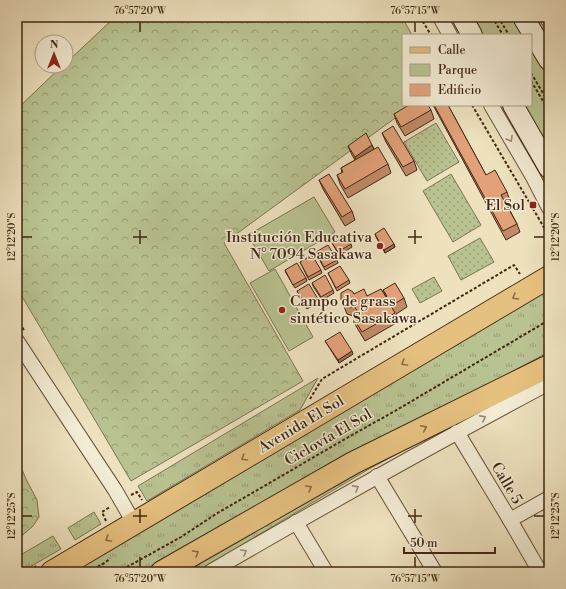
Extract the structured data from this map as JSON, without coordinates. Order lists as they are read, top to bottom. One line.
{"streets":{"main road":["Avenida El Sol"],"street":["Calle 5"],"path":["Ciclovía El Sol"]},"places":{"transit":["El Sol"],"other":["Institución Educativa N° 7094 Sasakawa","Campo de grass sintético Sasakawa"]},"legend":["Calle","Parque","Edificio"],"scale_bar":"50 m","north":"top","coordinates":["76°57'20\"W","76°57'15\"W","12°12'20\"S","12°12'25\"S"]}
